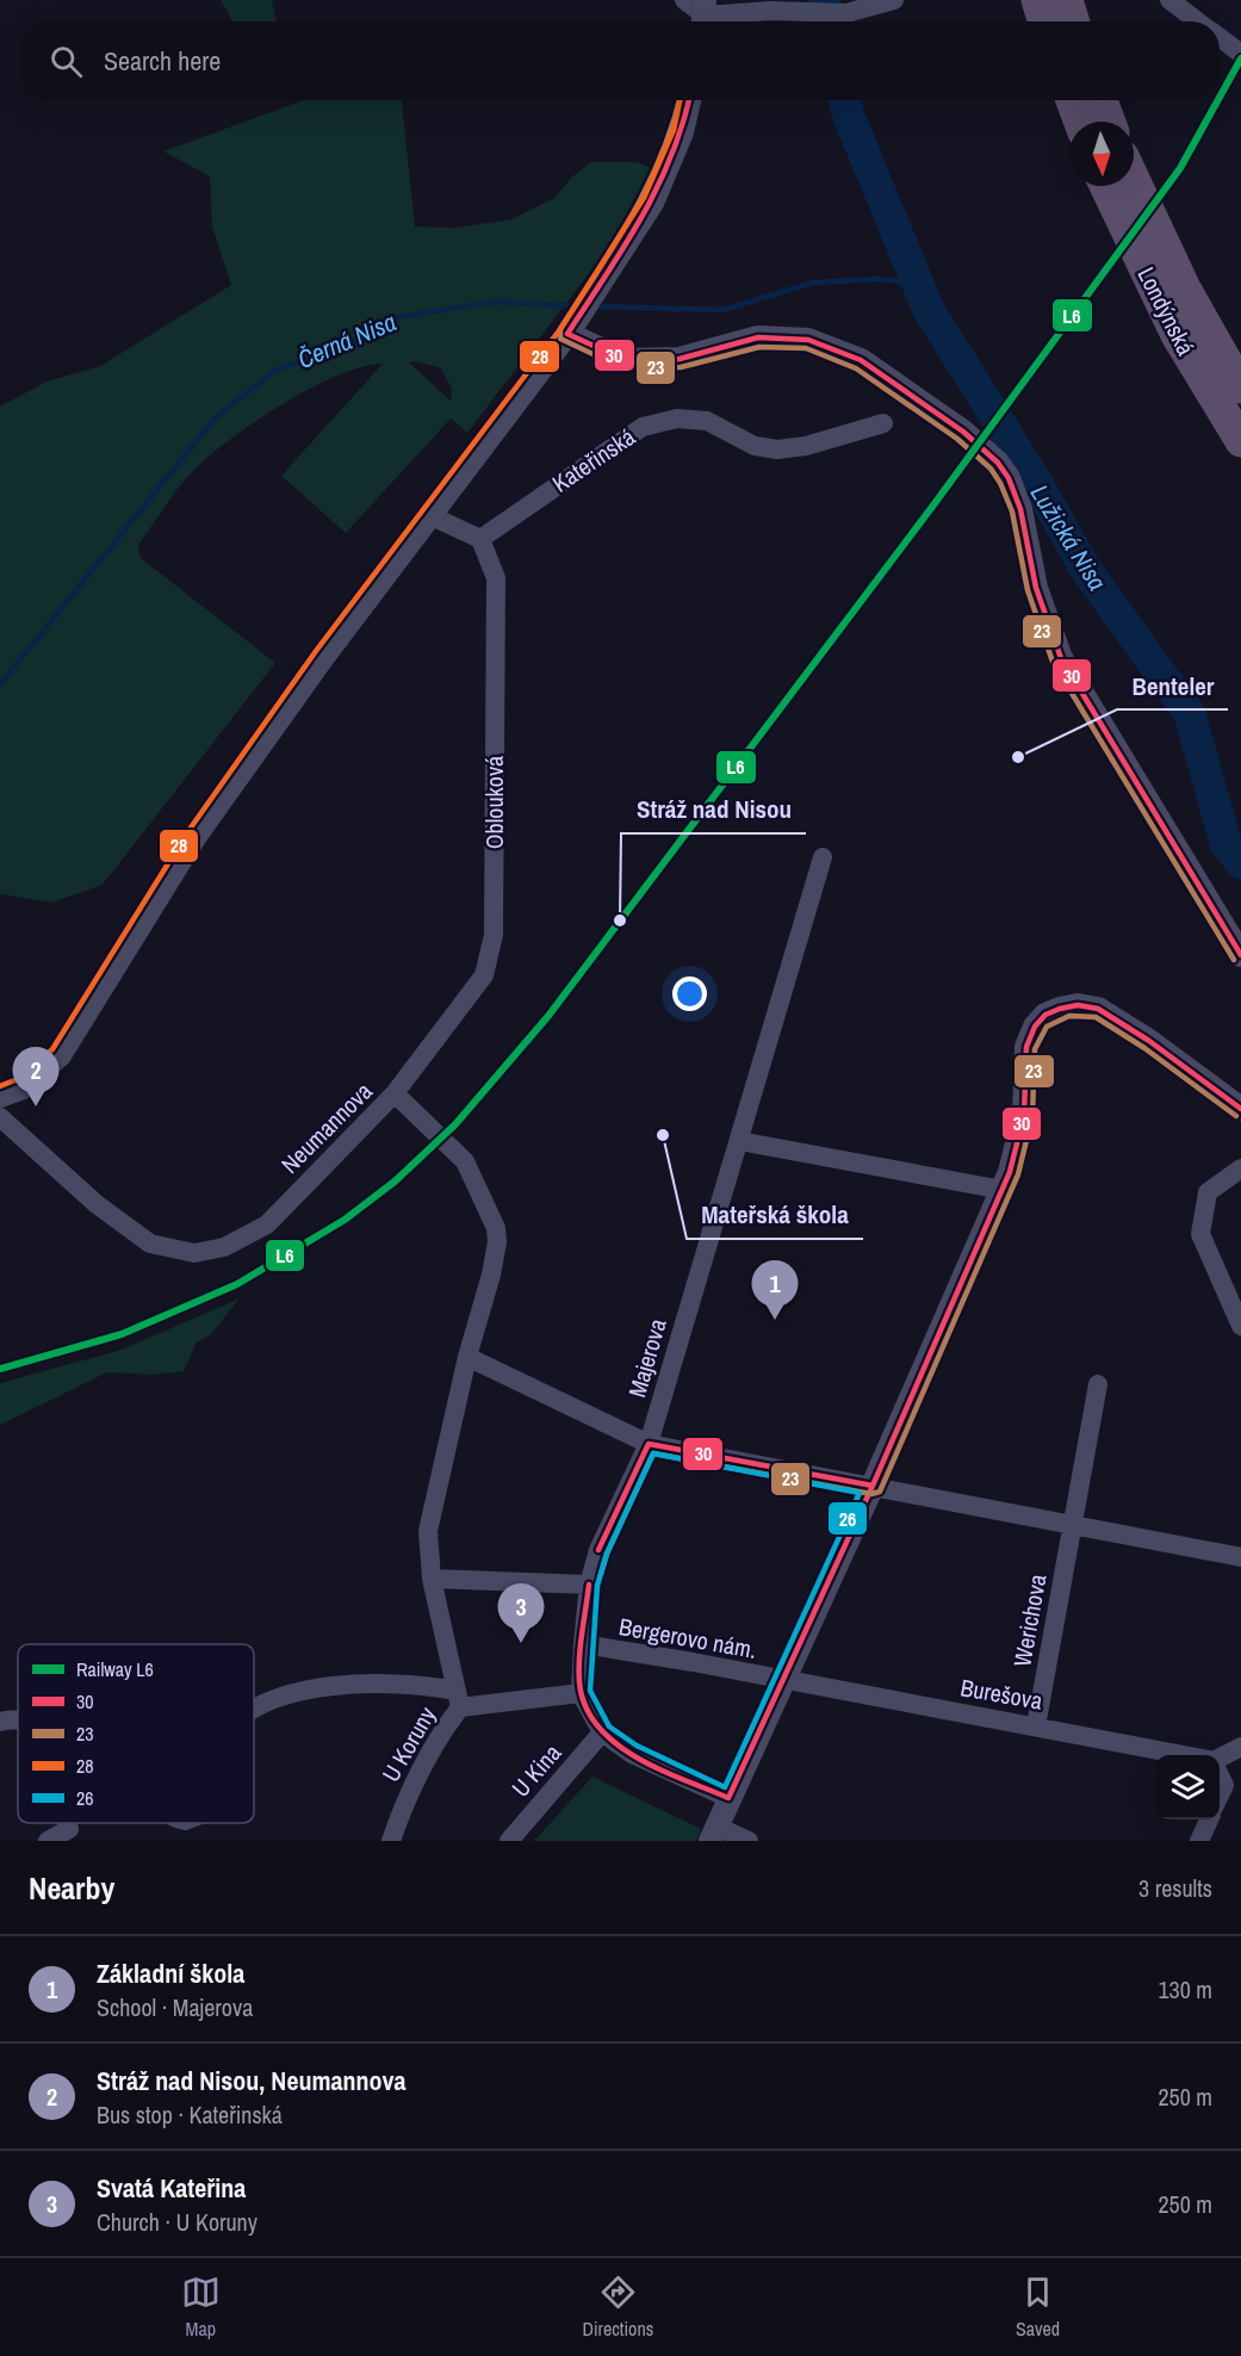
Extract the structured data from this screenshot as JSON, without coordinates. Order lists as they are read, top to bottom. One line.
{"streets":{"highway":["Londýnská"],"street":["Kateřinská","Oblouková","Neumannova","Majerova","Werichova","Bergerovo nám.","Burešova","U Koruny","U Kina"]},"crossings":[["Kateřinská","Oblouková"],["Oblouková","Neumannova"],["Neumannova","U Koruny"],["Majerova","Bergerovo nám."],["Majerova","U Koruny"],["Werichova","Burešova"],["Bergerovo nám.","Burešova"]],"water":["Černá Nisa","Lužická Nisa"],"places":["Benteler","Stráž nad Nisou","Mateřská škola"],"lines":["rail line L6","transit line 30","transit line 23","transit line 28","transit line 26"],"legend":["Railway L6","30","23","28","26"],"north":"bottom","page":{"search":"Search here","pins":["2","1","3"],"heading":["Nearby","3 results"],"list":[{"mark":"1","name":"Základní škola","note":"School · Majerova","value":"130 m"},{"mark":"2","name":"Stráž nad Nisou, Neumannova","note":"Bus stop · Kateřinská","value":"250 m"},{"mark":"3","name":"Svatá Kateřina","note":"Church · U Koruny","value":"250 m"}],"nav":["Map","Directions","Saved"]}}
